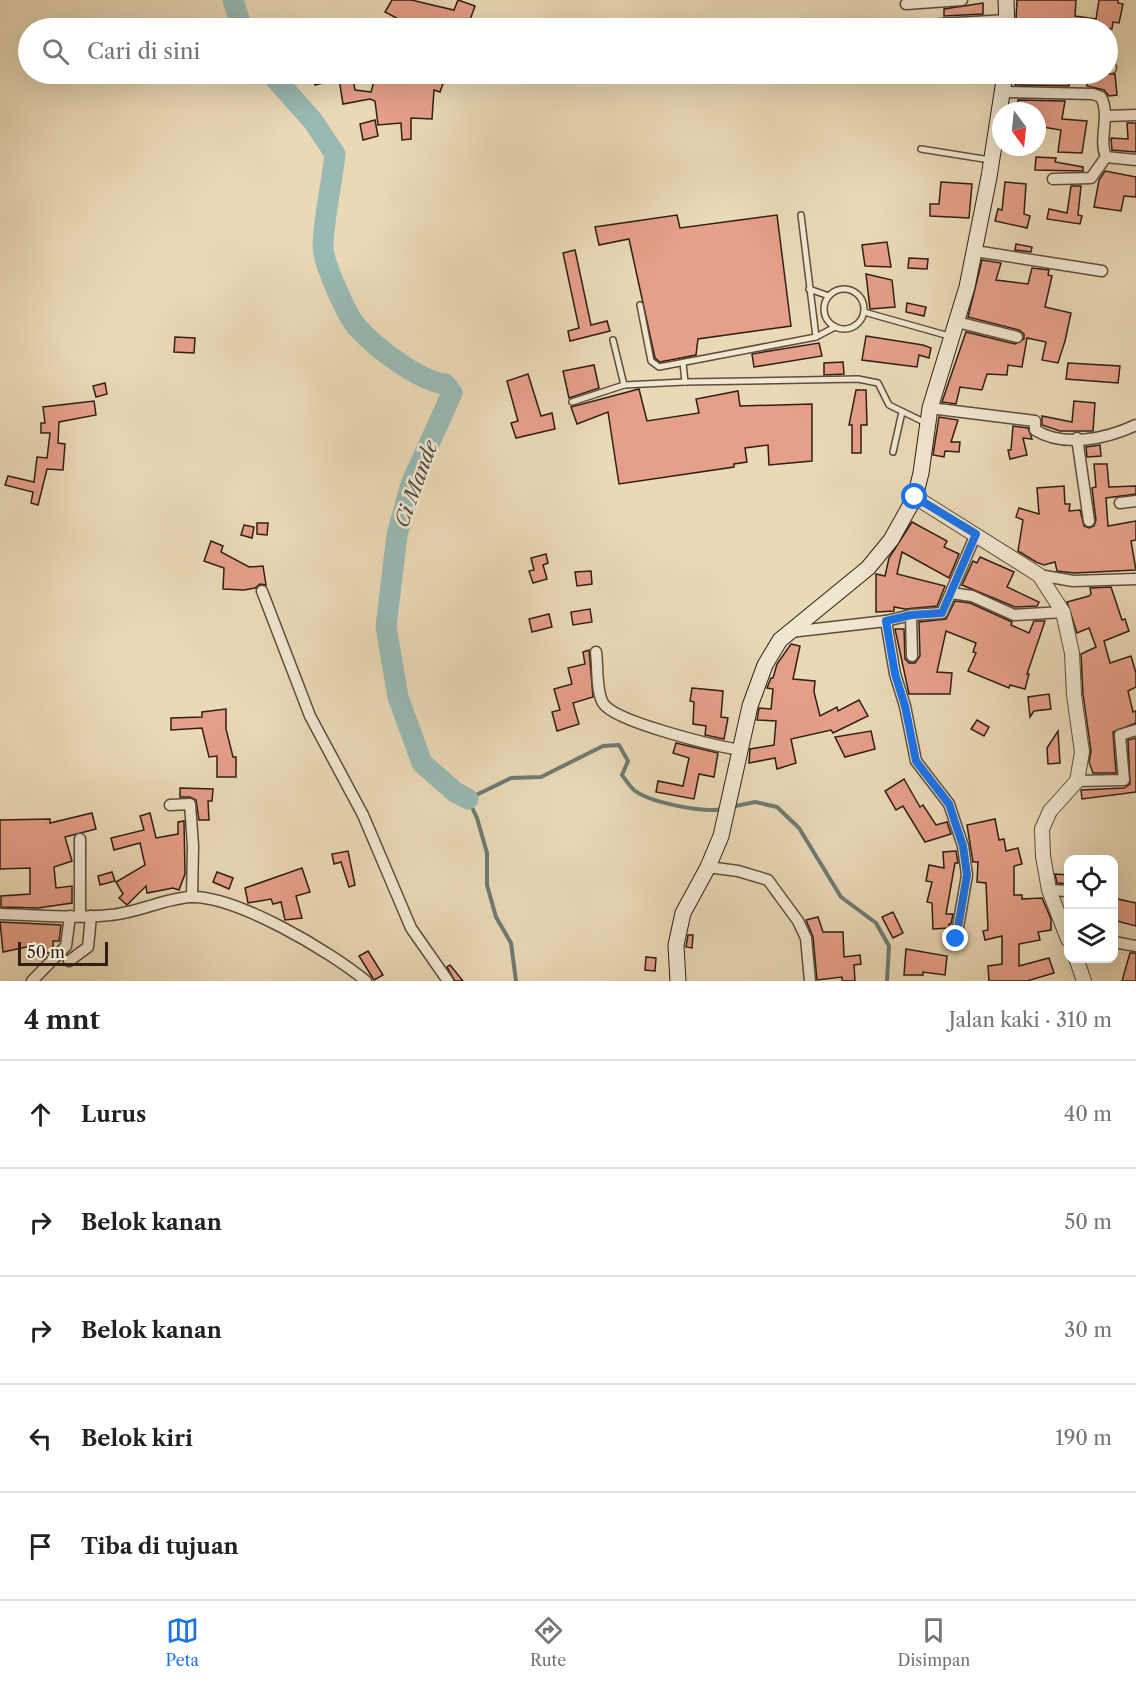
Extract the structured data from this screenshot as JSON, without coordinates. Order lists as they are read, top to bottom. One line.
{"water":["Ci Mande"],"scale_bar":"50 m","north":"bottom","page":{"search":"Cari di sini","scale":"50 m","heading":["4 mnt","Jalan kaki · 310 m"],"list":[["Lurus","40 m"],["Belok kanan","50 m"],["Belok kanan","30 m"],["Belok kiri","190 m"],"Tiba di tujuan"],"nav":["Peta","Rute","Disimpan"]}}
